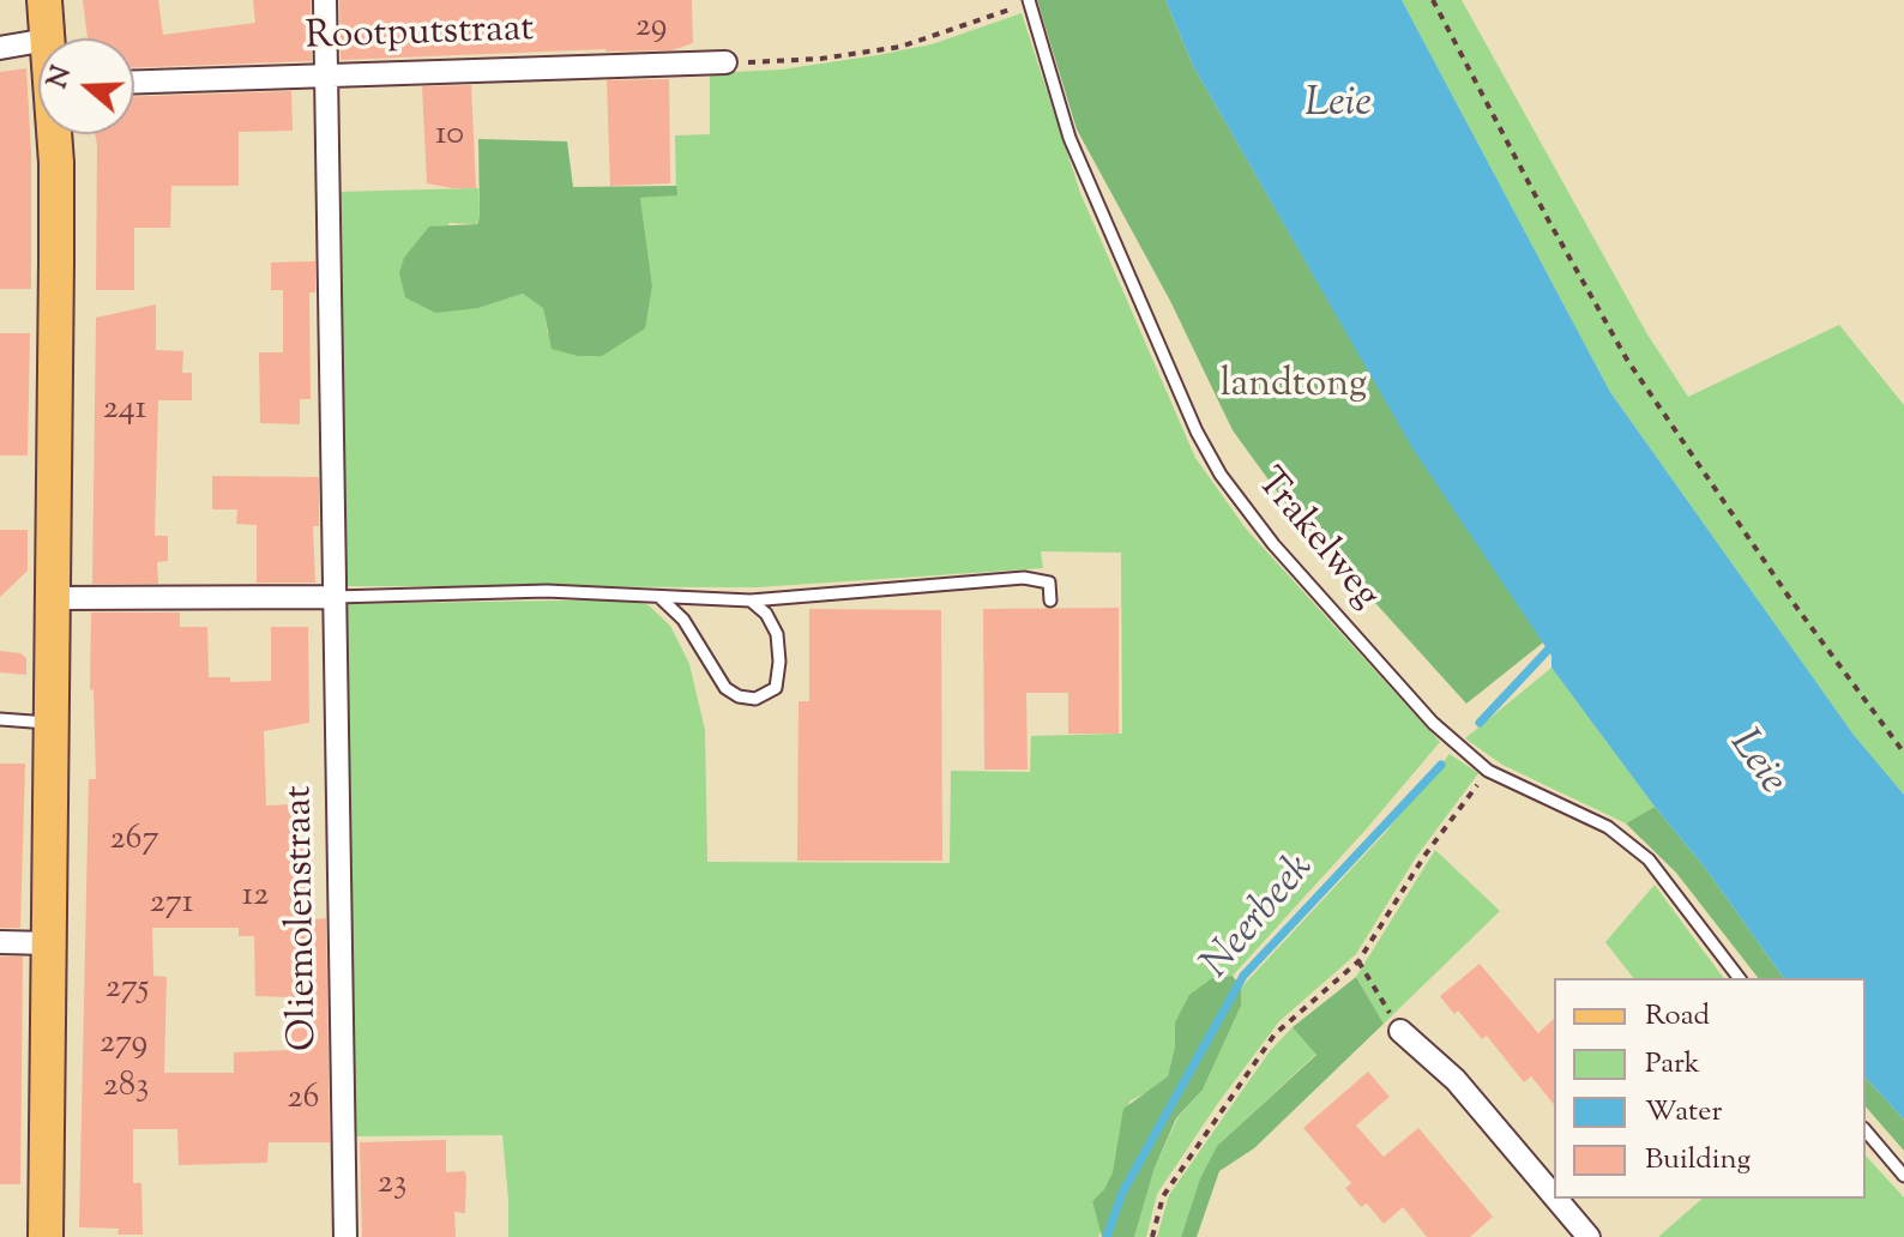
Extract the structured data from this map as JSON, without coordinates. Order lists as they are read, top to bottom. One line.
{"streets":{"street":["Rootputstraat","Oliemolenstraat"],"lane":["Trakelweg"]},"crossings":[["Rootputstraat","Oliemolenstraat"]],"water":["Leie","Neerbeek"],"parks":["landtong"],"house_numbers":["29","10","241","267","12","271","275","279","283","26","23"],"legend":["Road","Park","Water","Building"],"north":"left"}
